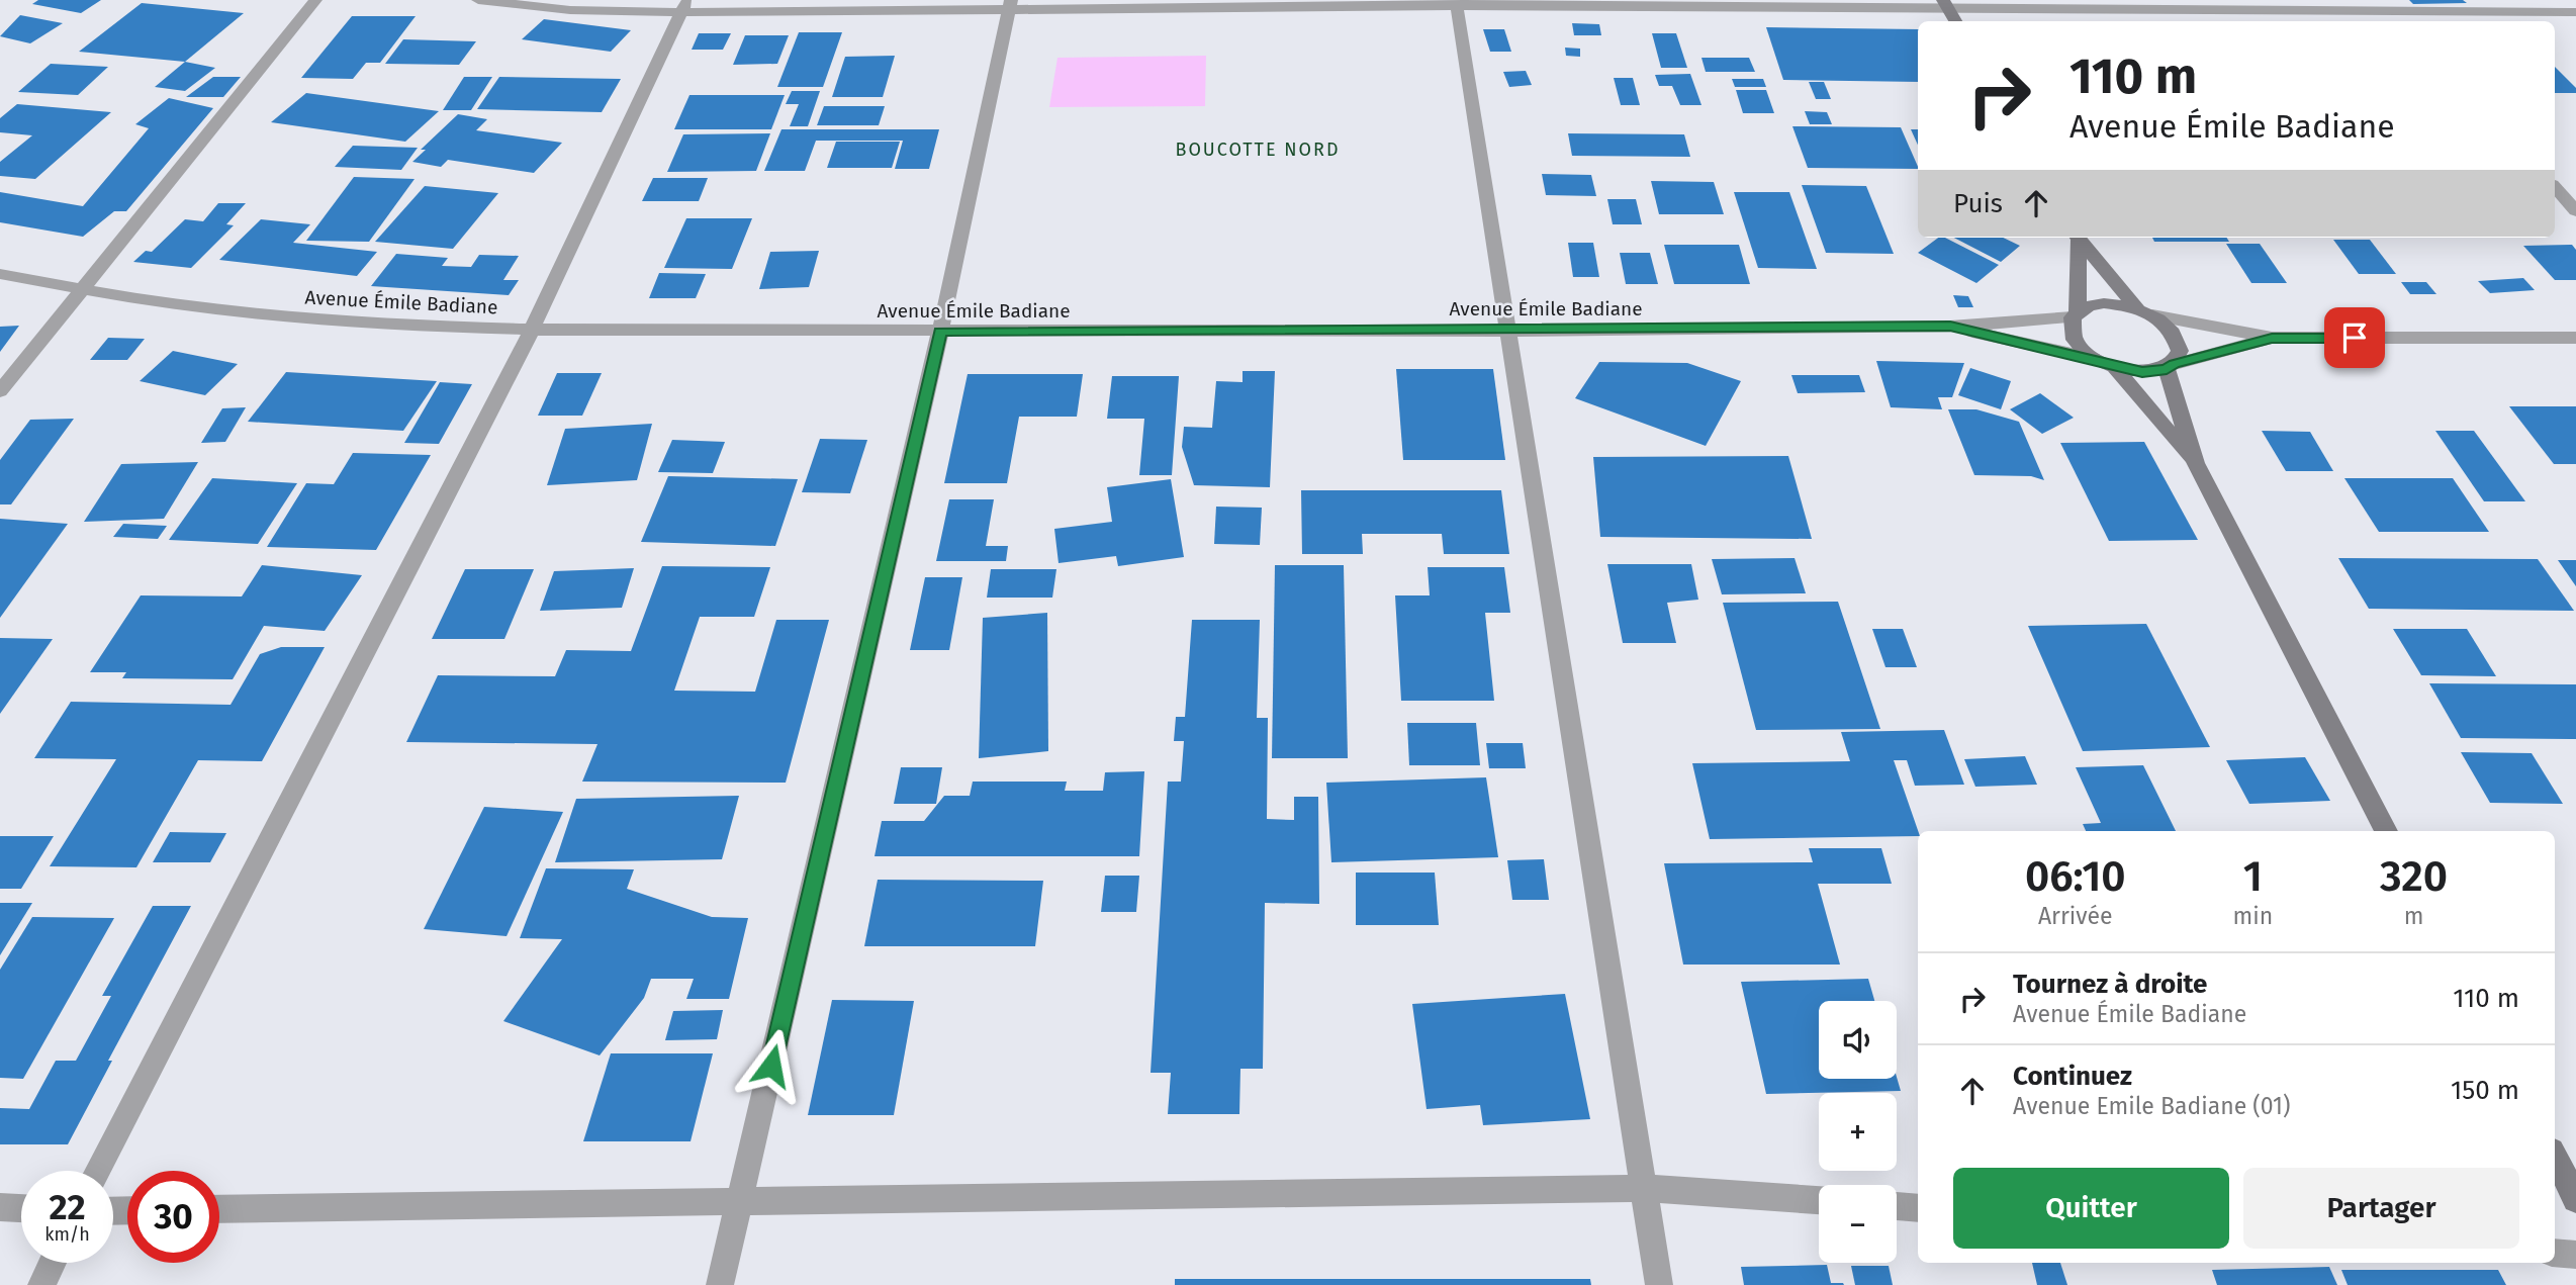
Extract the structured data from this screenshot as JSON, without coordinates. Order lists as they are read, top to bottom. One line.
{"streets":{"street":["Avenue Émile Badiane"]},"districts":["BOUCOTTE NORD"],"page":{"turn":["110 m","Avenue Émile Badiane"],"then":"Puis","eta":["06:10","Arrivée","1","min","320","m"],"list":[{"name":"Tournez à droite","note":"Avenue Émile Badiane","value":"110 m"},{"name":"Continuez","note":"Avenue Emile Badiane (01)","value":"150 m"}],"map_buttons":["+","−"],"buttons":["Quitter","Partager"],"speed":"22 km/h","limit":"30"}}
